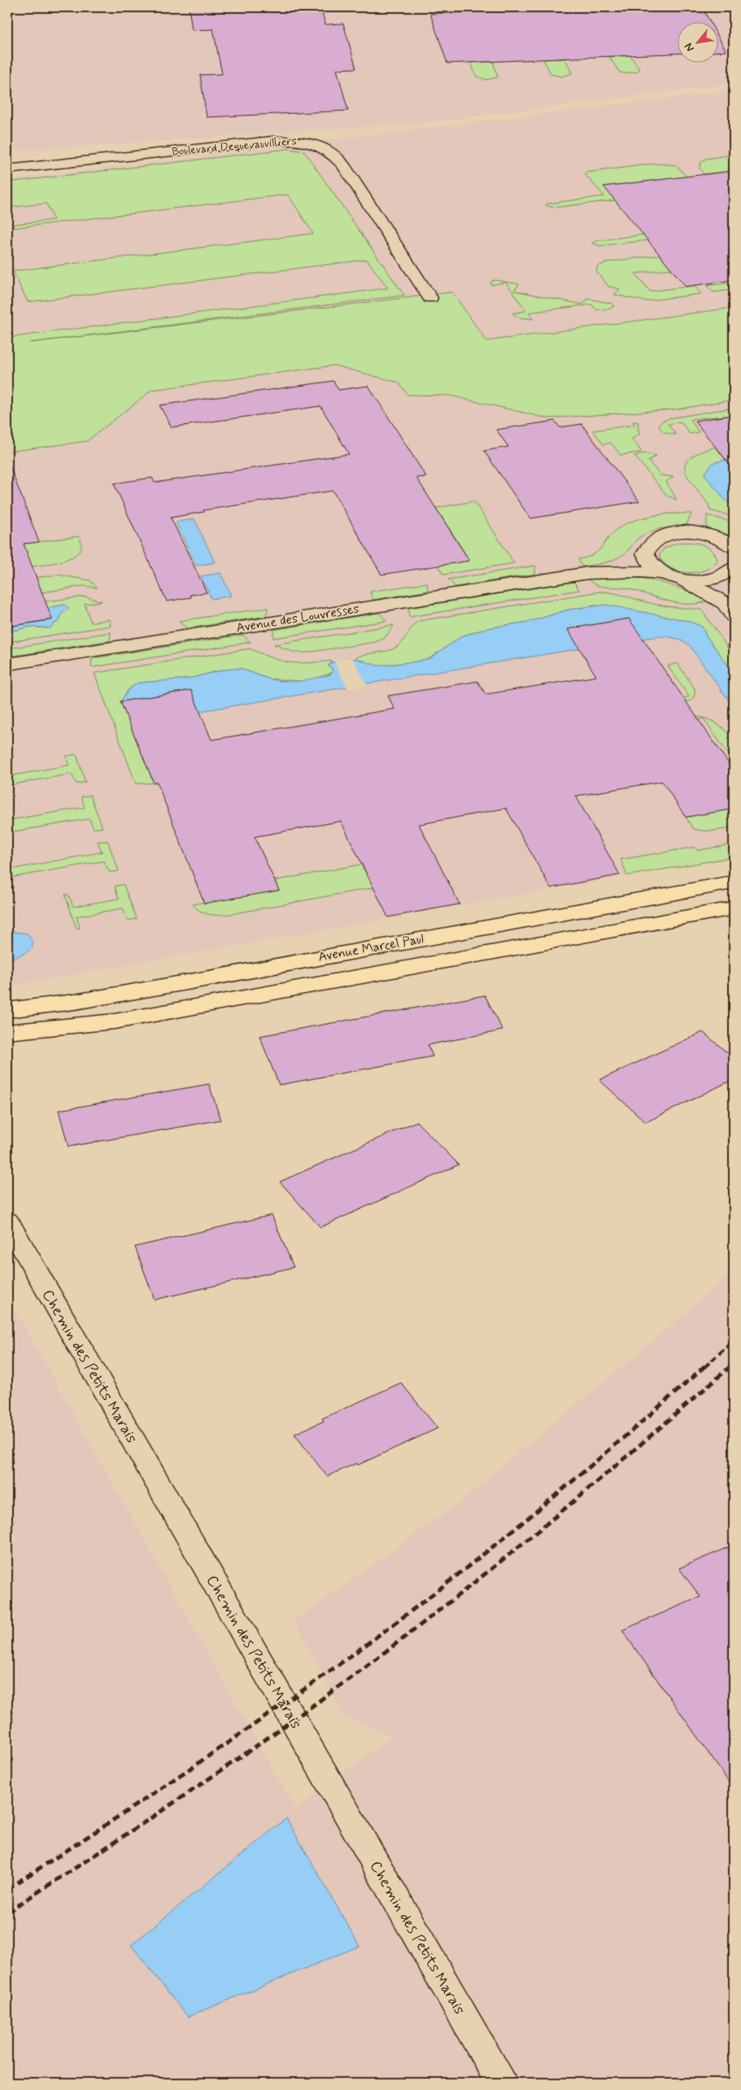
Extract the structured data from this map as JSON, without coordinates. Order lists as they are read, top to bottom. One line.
{"streets":{"main road":["Avenue Marcel Paul"],"street":["Boulevard Dequevauvilliers","Avenue des Louvresses","Chemin des Petits Marais"]},"north":"bottom left"}
